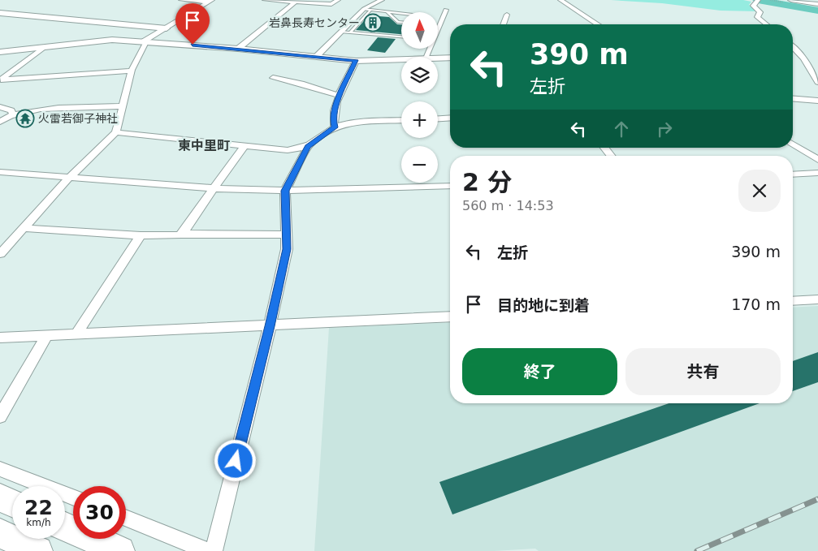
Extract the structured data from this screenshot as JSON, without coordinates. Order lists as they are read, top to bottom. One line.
{"districts":["東中里町"],"places":{"building":["岩鼻長寿センター"],"temple":["火雷若御子神社"]},"north":"top","page":{"map_buttons":["+","−"],"turn":["390 m","左折"],"heading":["2 分","560 m · 14:53"],"list":[{"name":"左折","value":"390 m"},{"name":"目的地に到着","value":"170 m"}],"buttons":["終了","共有"],"speed":"22 km/h","limit":"30"}}
